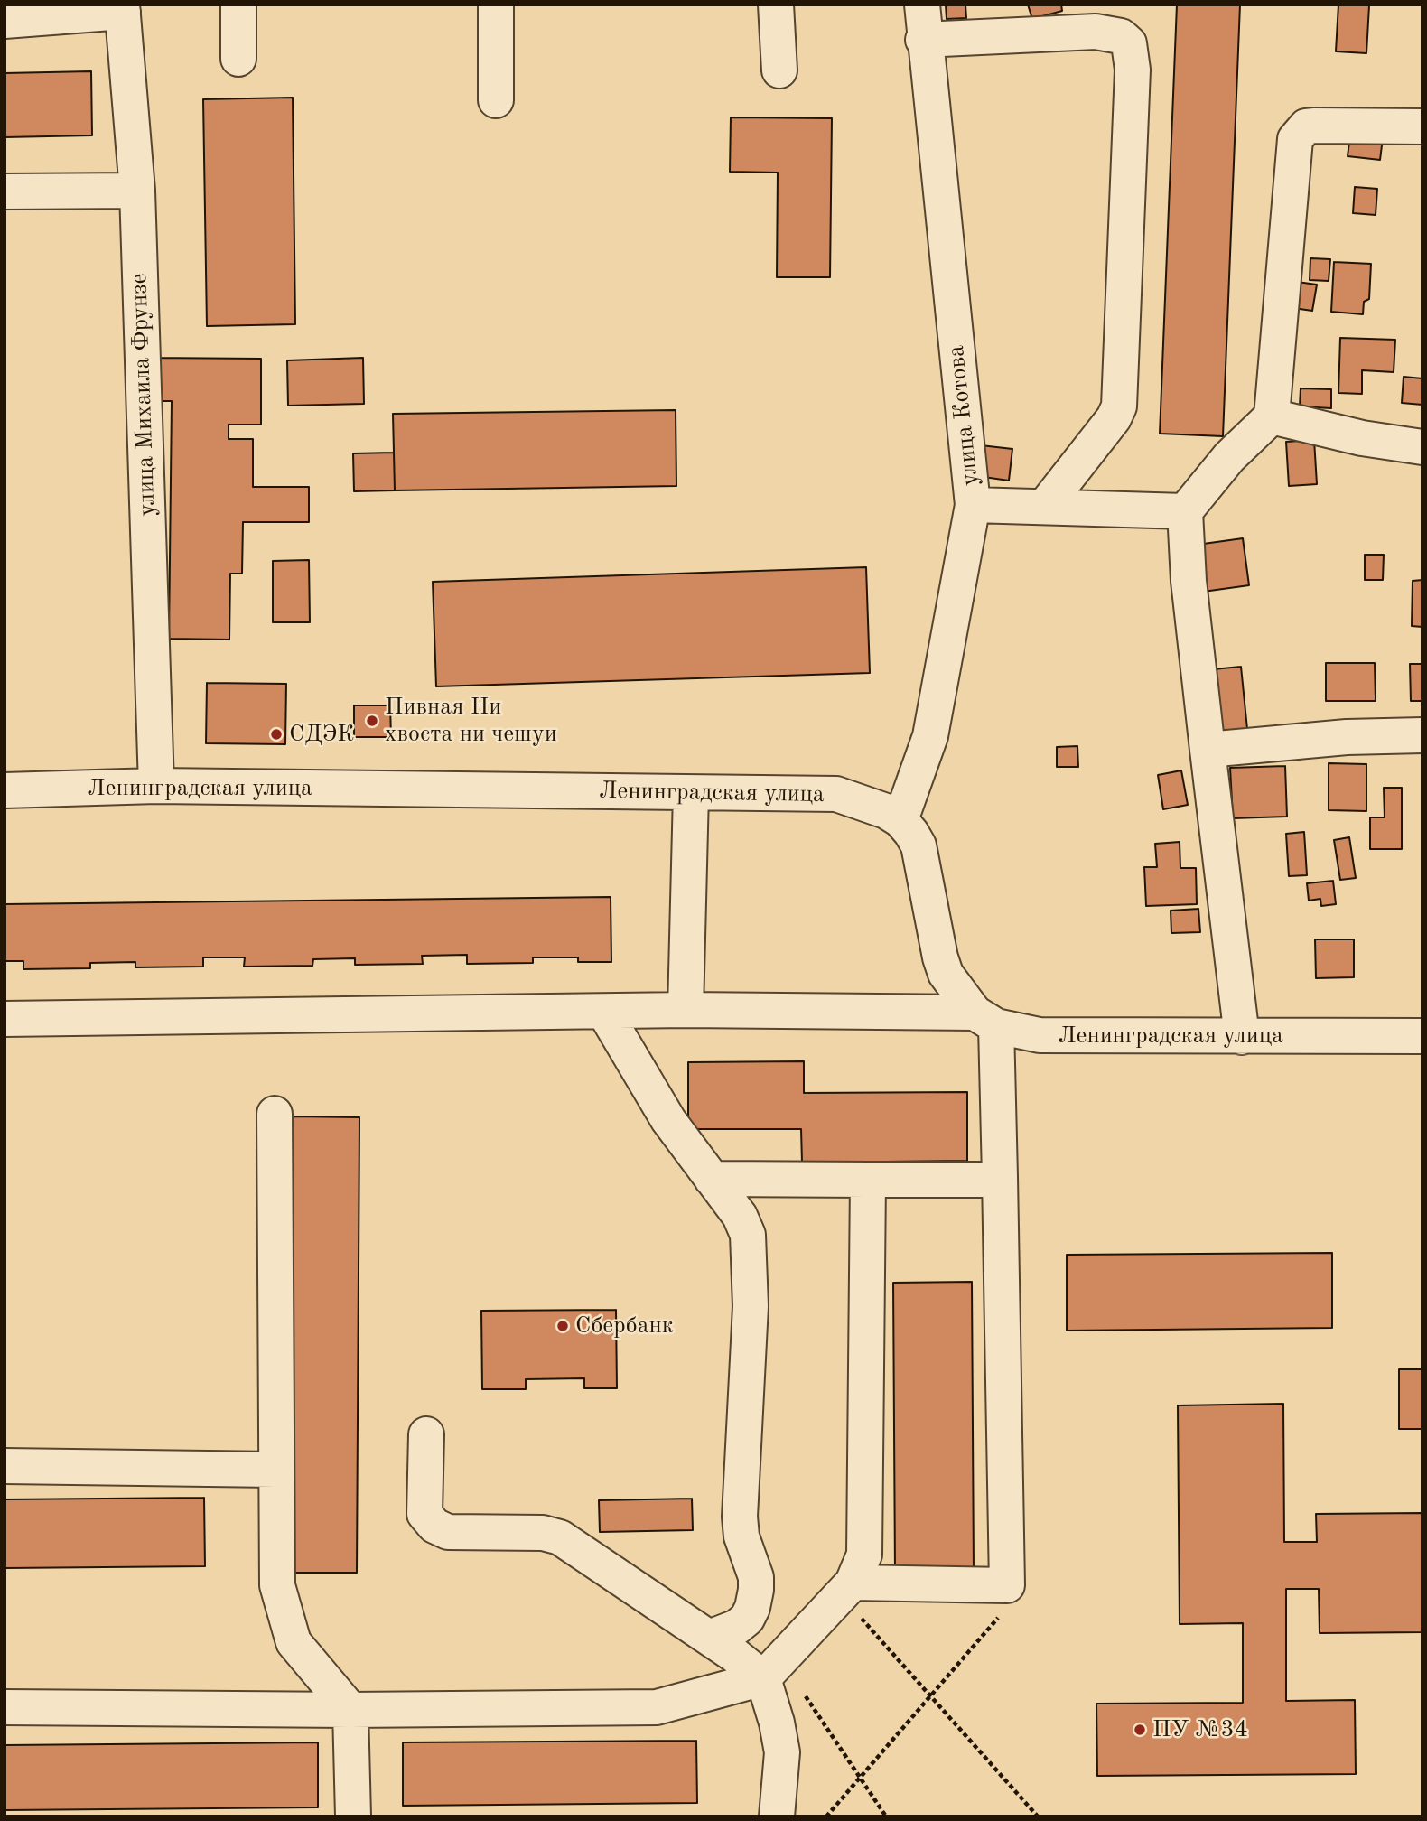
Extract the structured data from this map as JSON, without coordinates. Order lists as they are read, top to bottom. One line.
{"streets":{"street":["улица Михаила Фрунзе","улица Котова","Ленинградская улица"]},"crossings":[["улица Михаила Фрунзе","Ленинградская улица"],["улица Котова","Ленинградская улица"]],"places":["Пивная Ни хвоста ни чешуи","СДЭК","Сбербанк","ПУ №34"]}
